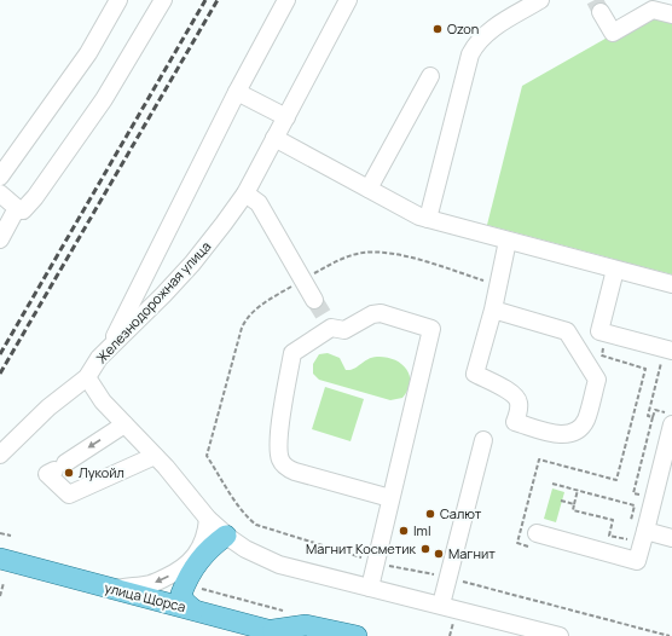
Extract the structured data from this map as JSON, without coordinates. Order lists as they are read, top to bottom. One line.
{"streets":{"main road":["улица Щорса"],"street":["Железнодорожная улица"]},"places":["Ozon","Лукойл","Салют","Iml","Магнит Косметик","Магнит"]}
